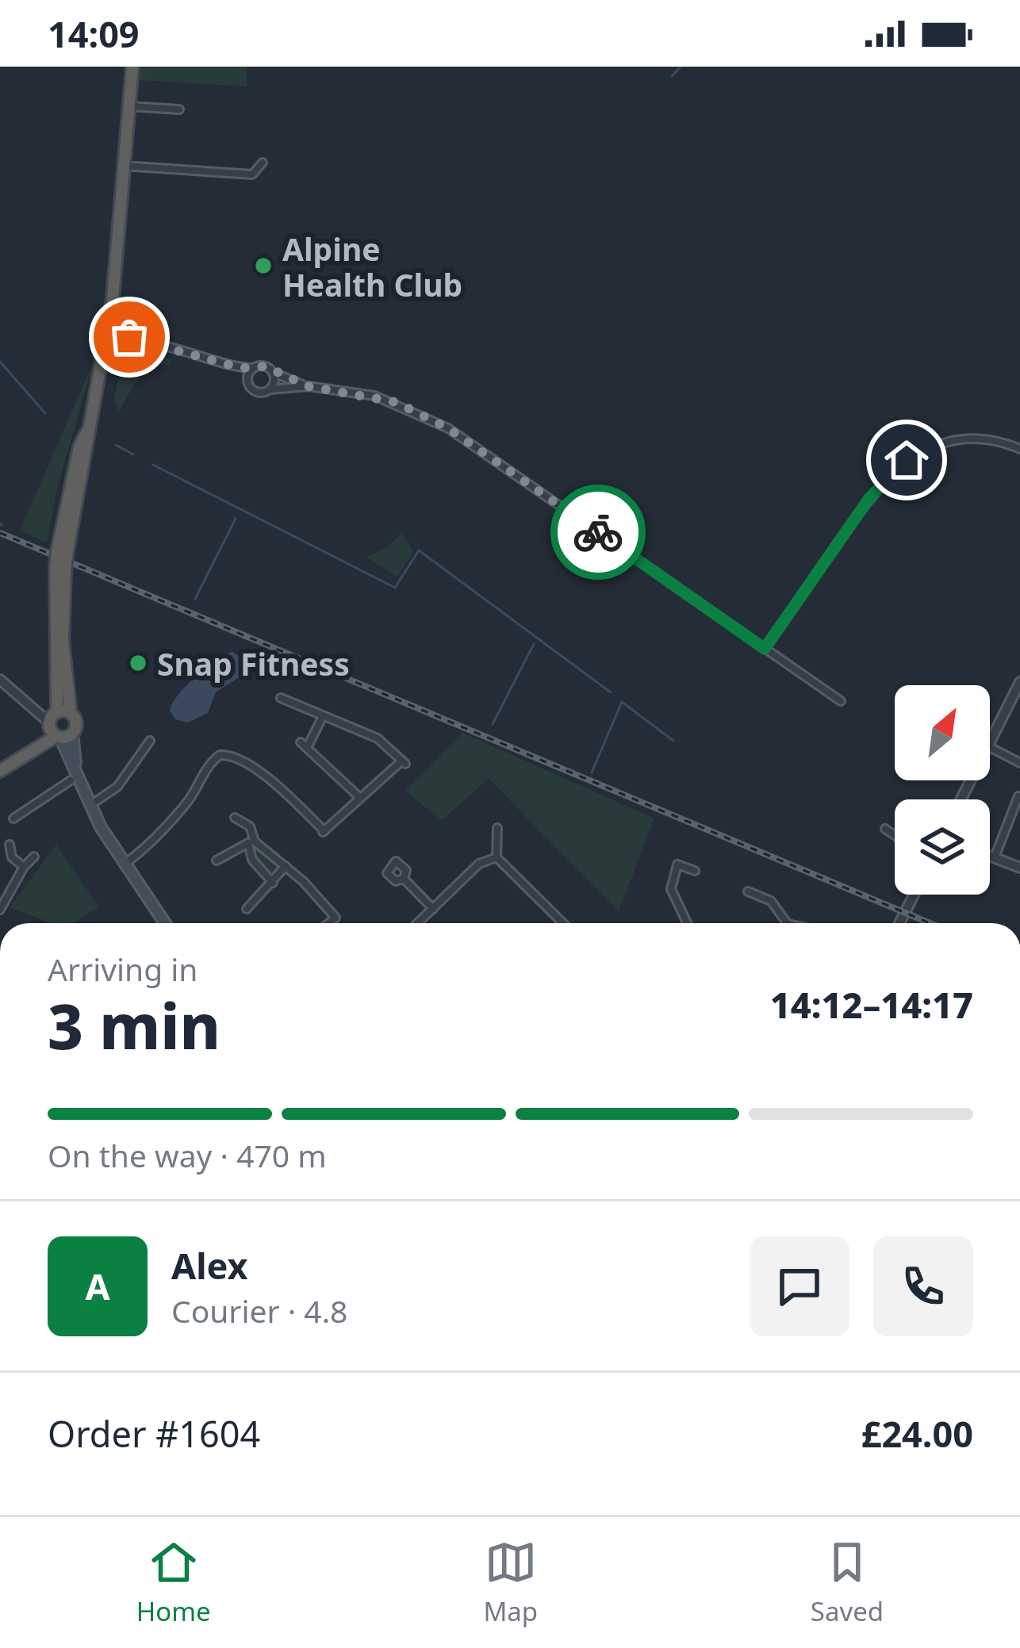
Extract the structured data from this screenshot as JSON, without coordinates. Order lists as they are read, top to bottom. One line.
{"places":["Alpine Health Club","Snap Fitness"],"north":"top right","page":{"status":"14:09","heading":["3 min","Arriving in","14:12–14:17"],"panel":["Alex","Courier · 4.8","Order #1604","£24.00"],"bar":"On the way · 470 m","round":"A","tabs":["Home","Map","Saved"]}}
